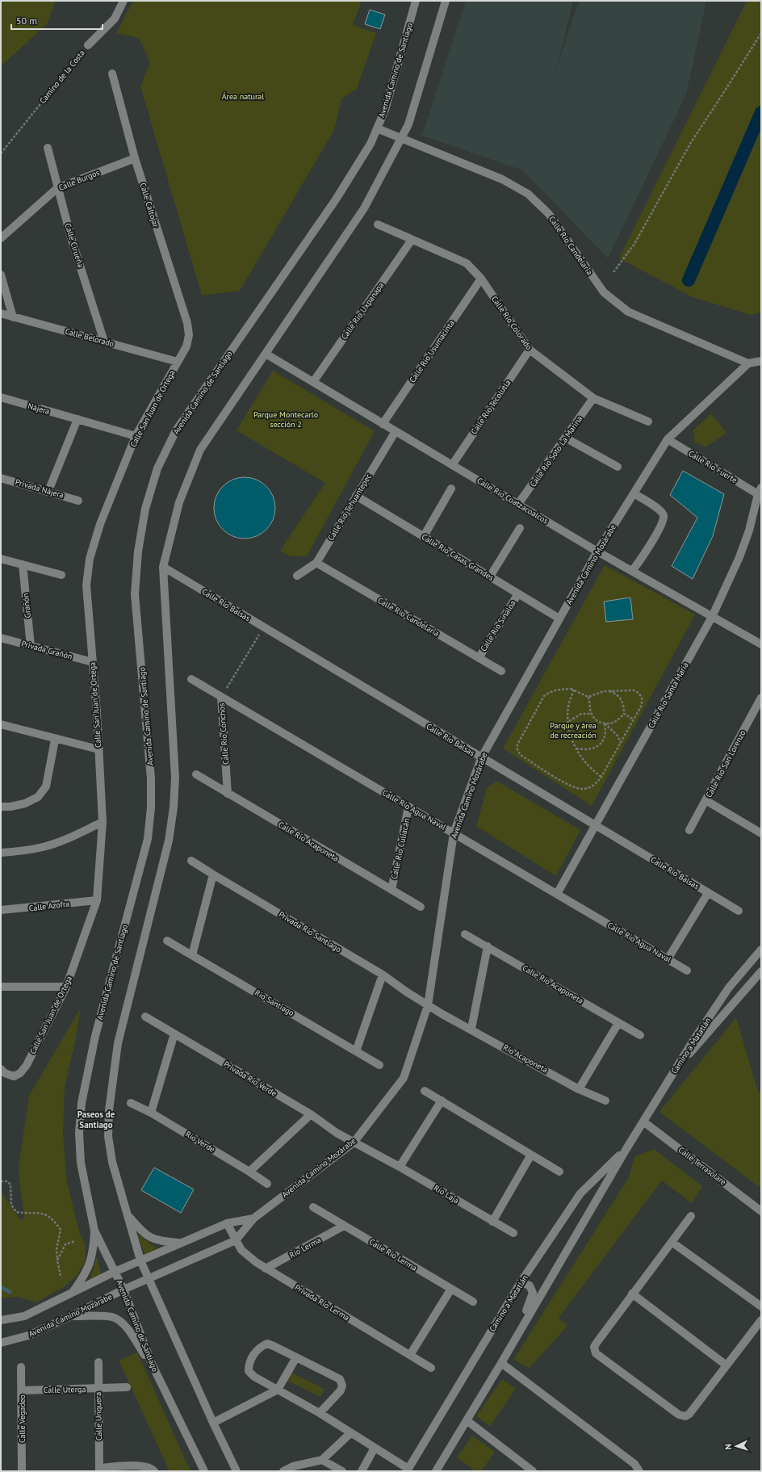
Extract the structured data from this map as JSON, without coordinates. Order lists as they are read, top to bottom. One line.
{"streets":{"street":["Avenida Camino de Santiago","Camino de la Costa","Calle Burgos","Calle Caltojar","Calle Cirueña","Calle Río Candelaria","Calle Río Uxpanapa","Calle Río Colorado","Calle Belorado","Calle Río Usumacinta","Calle Río Tecolutla","Nájera","Calle San Juan de Ortega","Calle Río Soto La Marina","Calle Río Fuerte","Privada Nájera","Calle Río Coatzacoalcos","Calle Río Tehuantepec","Calle Río Casas Grandes","Avenida Camino Mozárabe","Calle Río Balsas","Grañón","Calle Río Sinaloa","Privada Grañón","Calle Río Santa María","Calle Río Conchos","Calle Río San Lorenzo","Calle Río Agua Naval","Calle Río Acaponeta","Calle Río Culiacán","Calle Azofra","Privada Río Santiago","Río Santiago","Camino a Matatlán","Río Acaponeta","Privada Río Verde","Río Verde","Calle Terrasolare","Río Laja","Río Lerma","Calle Río Lerma","Privada Río Lerma","Calle Uterga","Calle Unquera","Calle Vegadeo"]},"crossings":[["Avenida Camino de Santiago","Calle Río Candelaria"],["Avenida Camino de Santiago","Avenida Camino Mozárabe"],["Calle Burgos","Calle Caltojar"],["Calle Burgos","Calle Cirueña"],["Calle Caltojar","Calle San Juan de Ortega"],["Calle Cirueña","Calle Belorado"],["Calle Río Candelaria","Calle Río Tehuantepec"],["Calle Río Candelaria","Avenida Camino Mozárabe"],["Calle Río Candelaria","Calle Río Sinaloa"],["Calle Río Uxpanapa","Calle Río Colorado"],["Calle Río Uxpanapa","Calle Río Coatzacoalcos"],["Calle Río Colorado","Calle Río Usumacinta"],["Calle Río Colorado","Calle Río Tecolutla"],["Calle Río Colorado","Calle Río Soto La Marina"],["Calle Belorado","Calle San Juan de Ortega"],["Calle Río Usumacinta","Calle Río Coatzacoalcos"],["Calle Río Tecolutla","Calle Río Coatzacoalcos"],["Nájera","Calle San Juan de Ortega"],["Calle San Juan de Ortega","Privada Grañón"],["Calle San Juan de Ortega","Calle Azofra"],["Calle Río Soto La Marina","Calle Río Coatzacoalcos"],["Calle Río Fuerte","Avenida Camino Mozárabe"],["Calle Río Fuerte","Calle Río Santa María"],["Calle Río Coatzacoalcos","Calle Río Tehuantepec"],["Calle Río Coatzacoalcos","Avenida Camino Mozárabe"],["Calle Río Coatzacoalcos","Calle Río Santa María"],["Calle Río Tehuantepec","Calle Río Casas Grandes"],["Calle Río Casas Grandes","Avenida Camino Mozárabe"],["Calle Río Casas Grandes","Calle Río Sinaloa"],["Avenida Camino Mozárabe","Calle Río Balsas"],["Avenida Camino Mozárabe","Calle Río Agua Naval"],["Avenida Camino Mozárabe","Privada Río Santiago"],["Avenida Camino Mozárabe","Río Acaponeta"],["Avenida Camino Mozárabe","Privada Río Verde"],["Avenida Camino Mozárabe","Río Laja"],["Avenida Camino Mozárabe","Privada Río Lerma"],["Calle Río Balsas","Calle Río Santa María"],["Calle Río Balsas","Calle Río Conchos"],["Grañón","Privada Grañón"],["Calle Río Santa María","Calle Río Agua Naval"],["Calle Río Conchos","Calle Río Agua Naval"],["Calle Río Conchos","Calle Río Acaponeta"],["Calle Río Agua Naval","Calle Río Culiacán"],["Calle Río Acaponeta","Calle Río Culiacán"],["Privada Río Santiago","Río Acaponeta"],["Camino a Matatlán","Calle Terrasolare"],["Privada Río Verde","Río Laja"],["Río Lerma","Calle Río Lerma"],["Río Lerma","Privada Río Lerma"],["Calle Uterga","Calle Unquera"],["Calle Uterga","Calle Vegadeo"]],"districts":["Paseos de Santiago"],"parks":["Área natural","Parque Montecarlo sección 2","Parque y área de recreación"],"scale_bar":"50 m","north":"left"}
